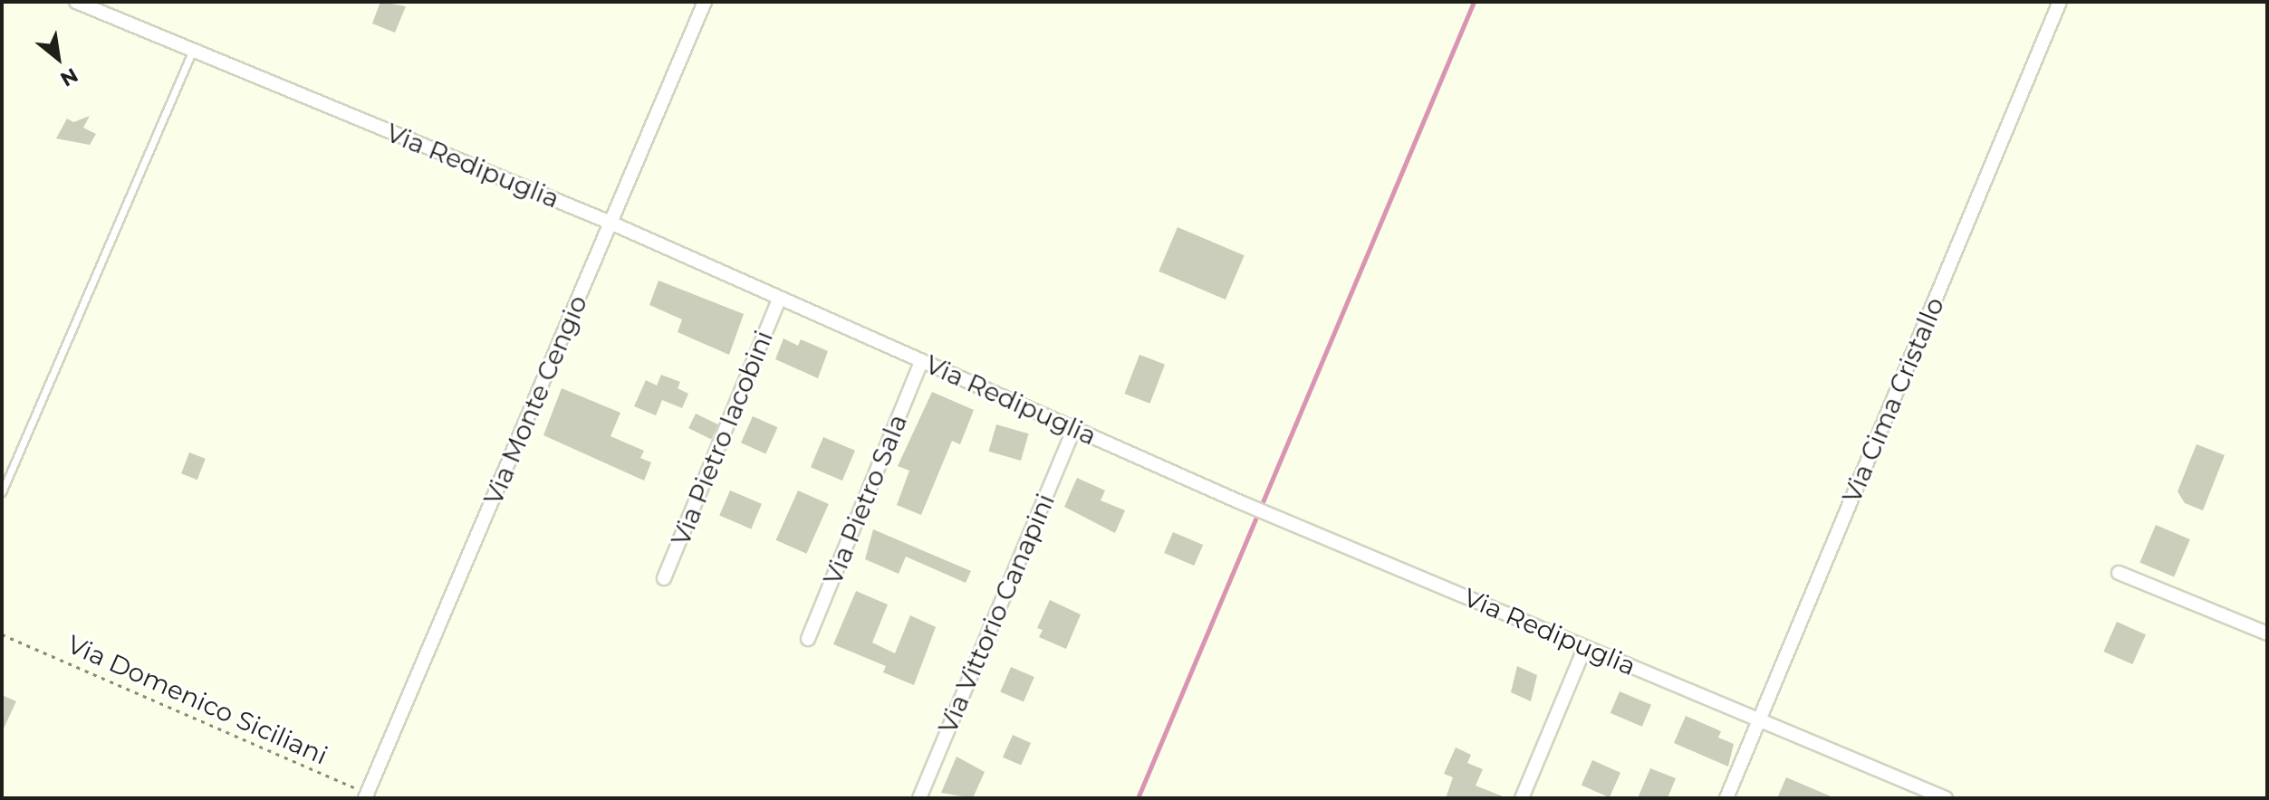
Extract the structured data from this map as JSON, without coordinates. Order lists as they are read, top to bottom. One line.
{"streets":{"street":["Via Redipuglia","Via Monte Cengio","Via Cima Cristallo","Via Pietro Iacobini","Via Pietro Sala","Via Vittorio Canapini"],"path":["Via Domenico Siciliani"]},"crossings":[["Via Redipuglia","Via Monte Cengio"],["Via Redipuglia","Via Cima Cristallo"],["Via Redipuglia","Via Pietro Iacobini"],["Via Redipuglia","Via Pietro Sala"],["Via Redipuglia","Via Vittorio Canapini"],["Via Monte Cengio","Via Domenico Siciliani"]],"north":"bottom right"}
